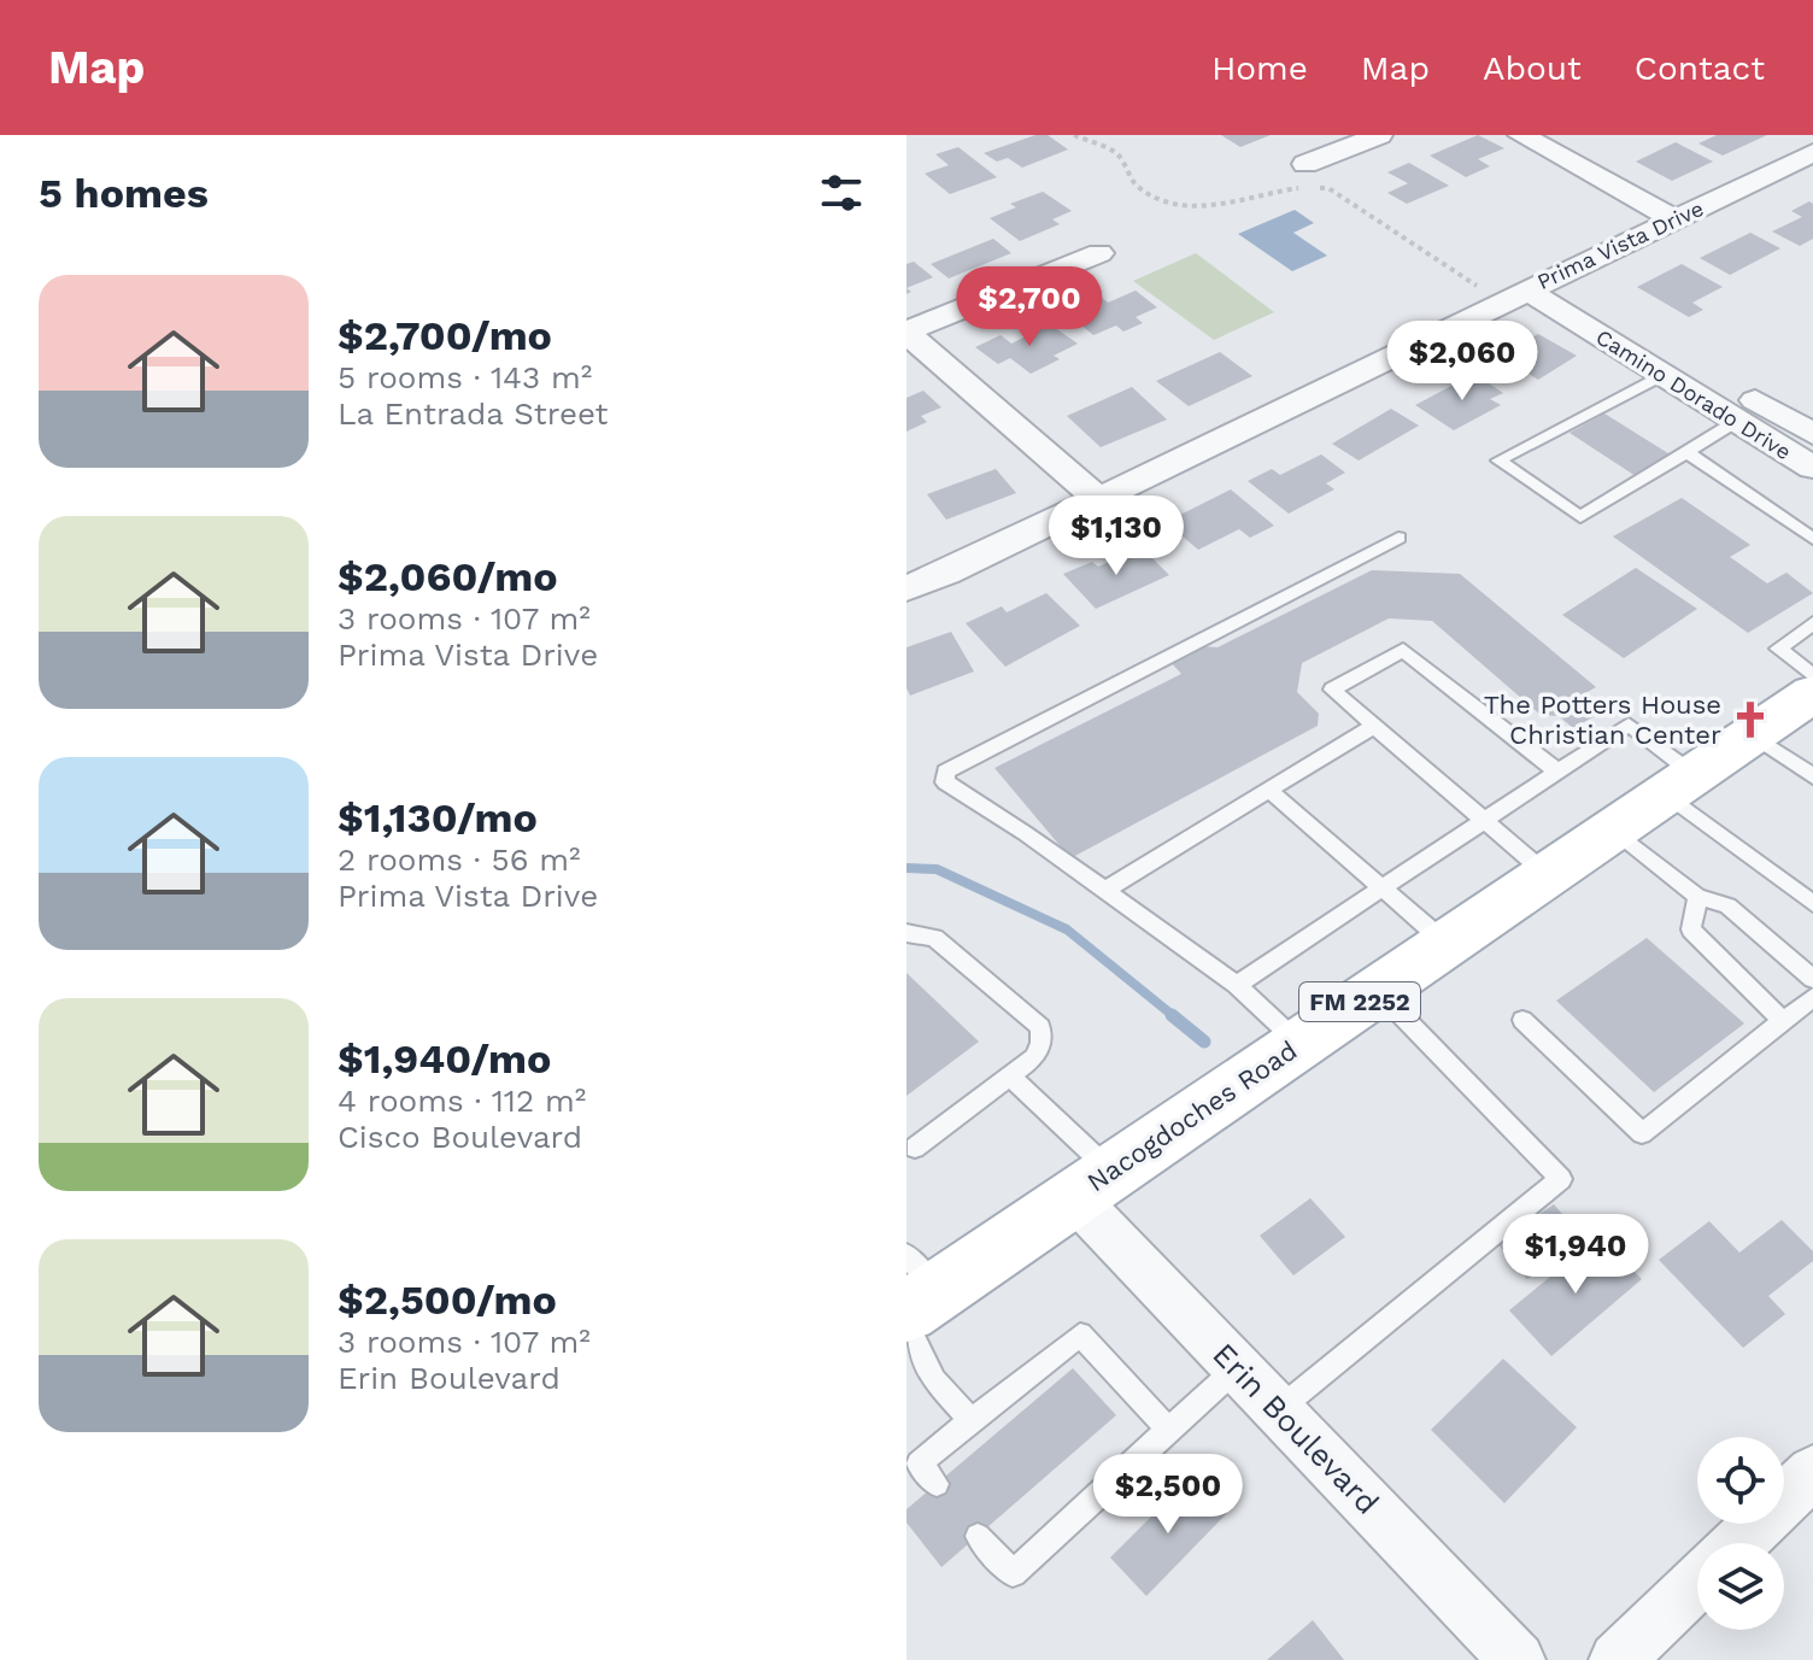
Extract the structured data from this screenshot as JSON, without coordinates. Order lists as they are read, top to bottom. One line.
{"streets":{"main road":["FM 2252","Nacogdoches Road"],"street":["Prima Vista Drive","Camino Dorado Drive","Erin Boulevard"]},"crossings":[["Prima Vista Drive","Camino Dorado Drive"],["Nacogdoches Road","Erin Boulevard"]],"places":{"church":["The Potters House Christian Center"]},"page":{"header":"Map","nav":["Home","Map","About","Contact"],"heading":"5 homes","list":[{"name":"$2,700/mo","note":"5 rooms · 143 m² · La Entrada Street"},{"name":"$2,060/mo","note":"3 rooms · 107 m² · Prima Vista Drive"},{"name":"$1,130/mo","note":"2 rooms · 56 m² · Prima Vista Drive"},{"name":"$1,940/mo","note":"4 rooms · 112 m² · Cisco Boulevard"},{"name":"$2,500/mo","note":"3 rooms · 107 m² · Erin Boulevard"}],"price":["$2,700","$2,060","$1,130","$1,940","$2,500"]}}
